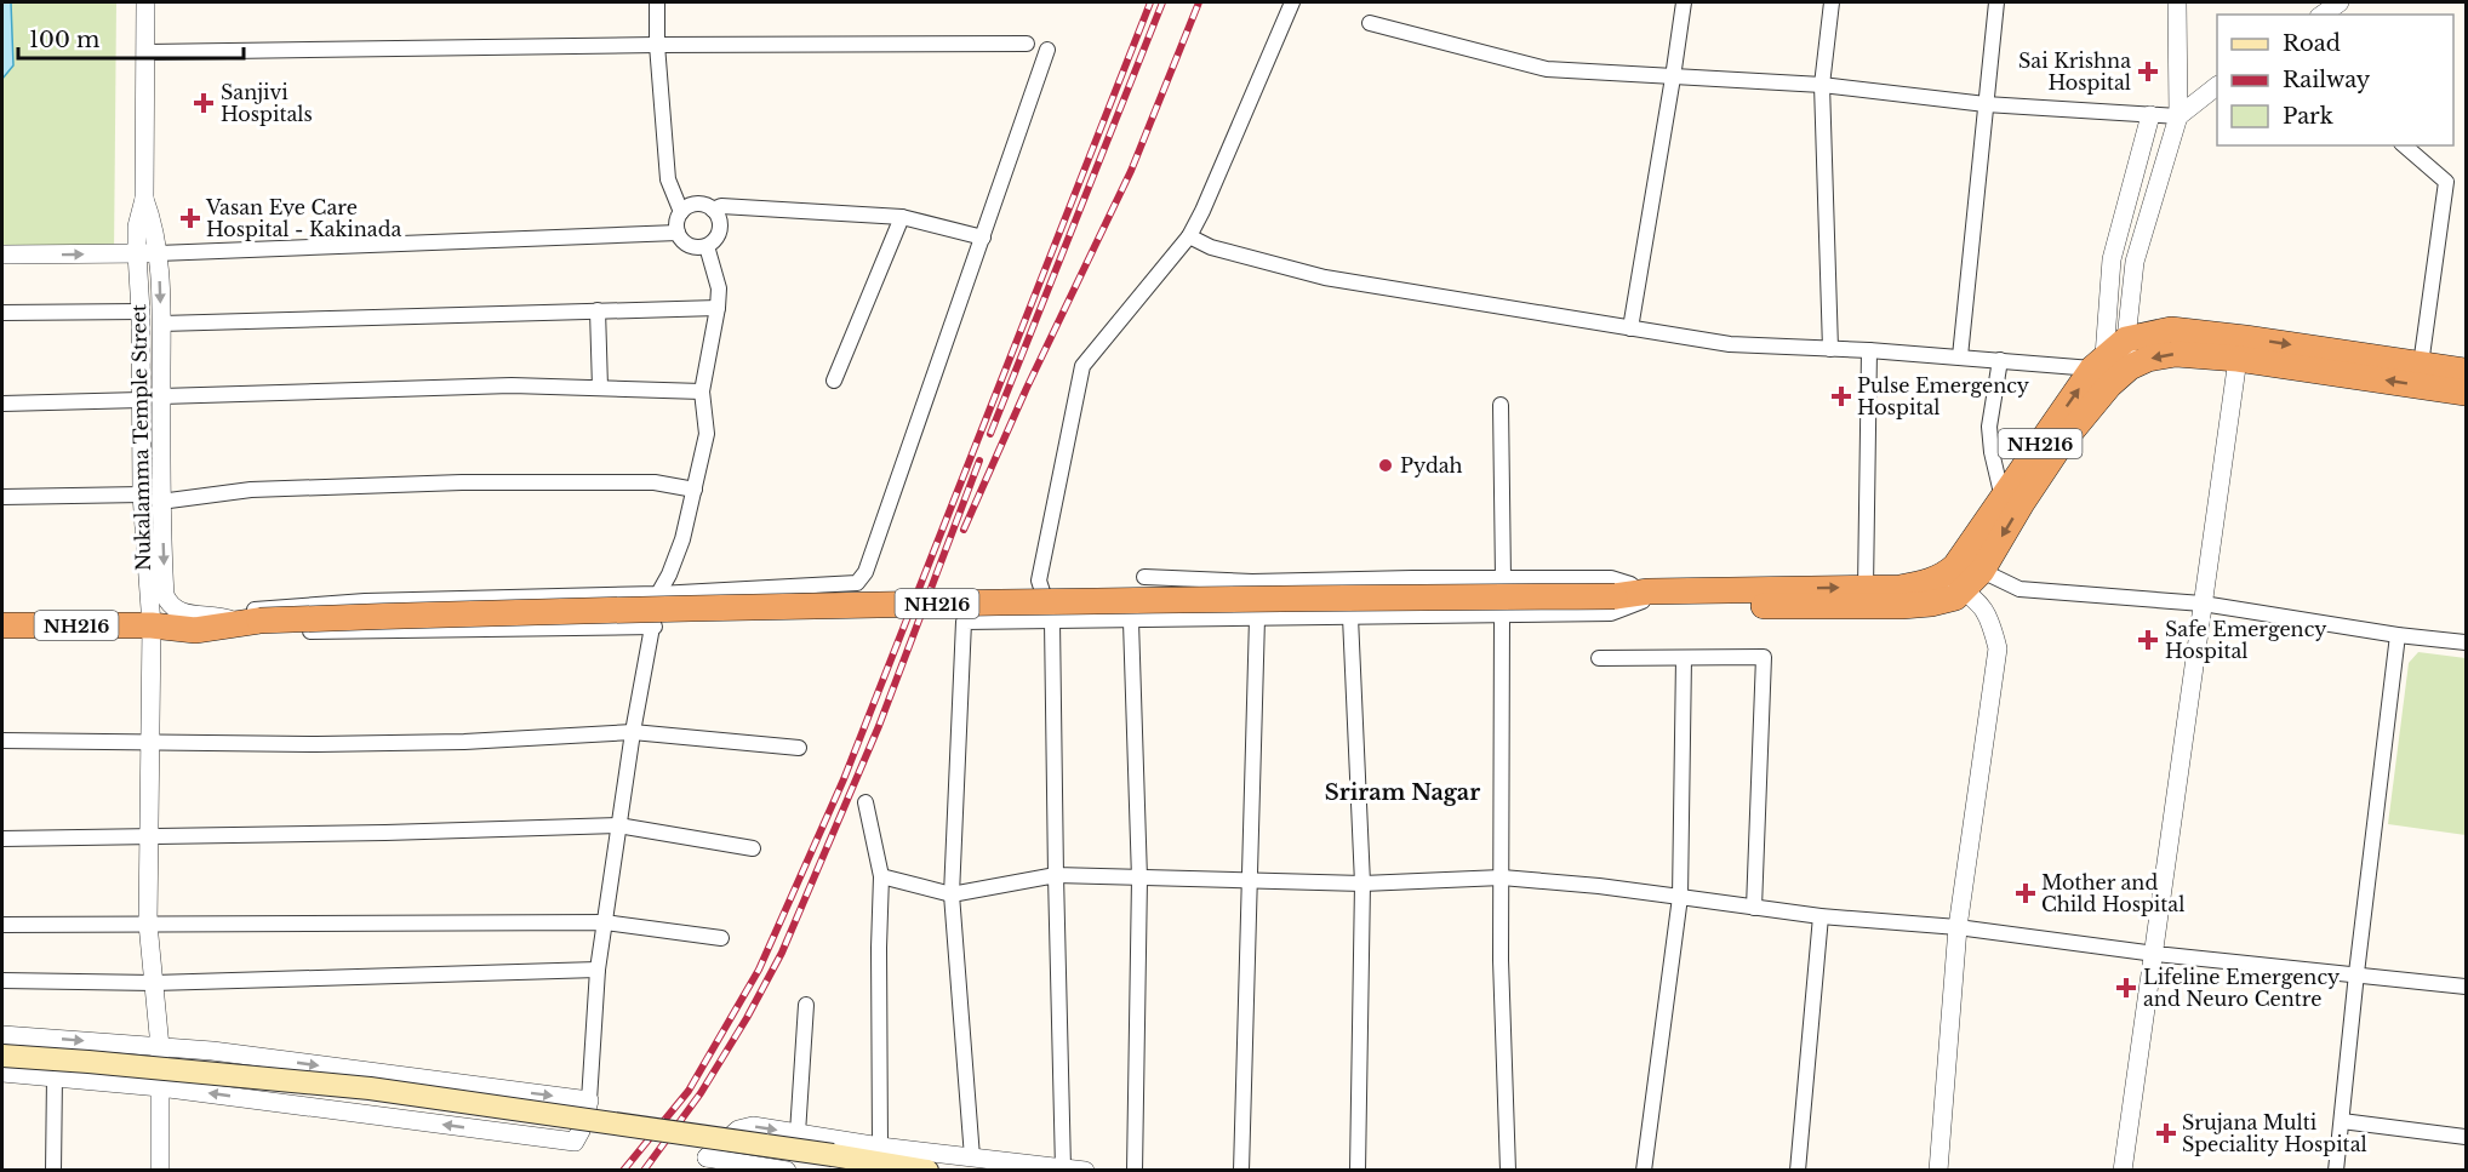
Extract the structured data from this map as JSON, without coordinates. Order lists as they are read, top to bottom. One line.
{"streets":{"highway":["NH216"],"street":["Nukalamma Temple Street"]},"crossings":[["Nukalamma Temple Street","NH216"]],"districts":["Sriram Nagar"],"places":{"health":["Sai Krishna Hospital","Sanjivi Hospitals","Vasan Eye Care Hospital - Kakinada","Pulse Emergency Hospital","Safe Emergency Hospital","Mother and Child Hospital","Lifeline Emergency and Neuro Centre","Srujana Multi Speciality Hospital"],"other":["Pydah"]},"legend":["Road","Railway","Park"],"scale_bar":"100 m"}
